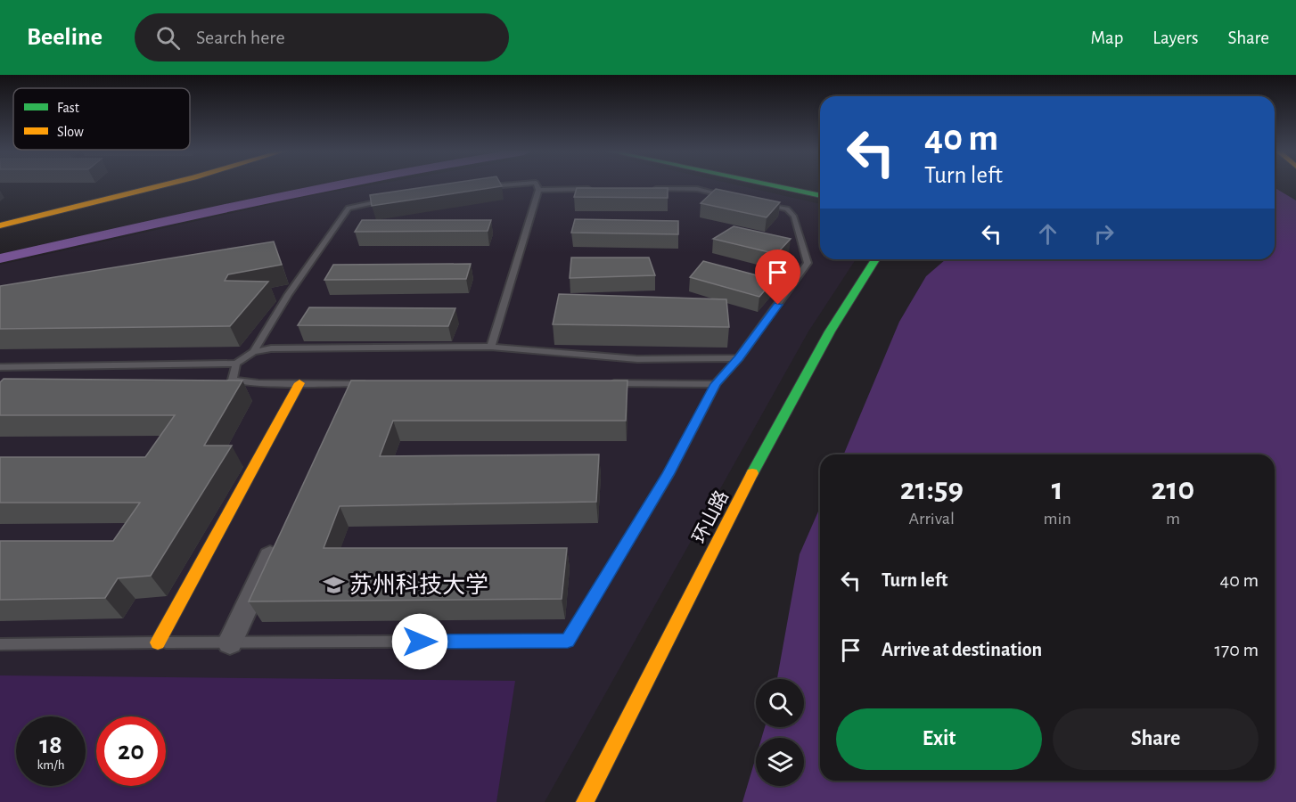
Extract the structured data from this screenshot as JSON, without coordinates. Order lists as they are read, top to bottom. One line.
{"streets":{"street":["环山路"]},"places":{"school or university":["苏州科技大学"]},"legend":["Fast","Slow"],"page":{"header":"Beeline","search":"Search here","nav":["Map","Layers","Share"],"turn":["40 m","Turn left"],"eta":["21:59","Arrival","1","min","210","m"],"list":[{"name":"Turn left","value":"40 m"},{"name":"Arrive at destination","value":"170 m"}],"buttons":["Exit","Share"],"speed":"18 km/h","limit":"20"}}
